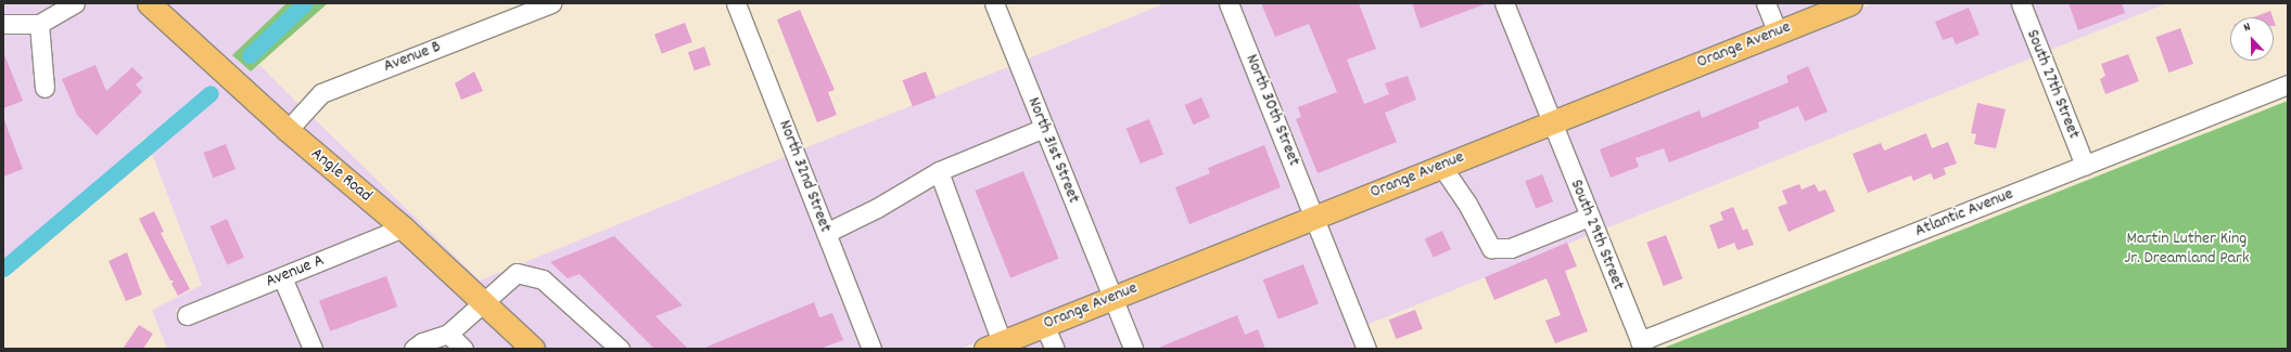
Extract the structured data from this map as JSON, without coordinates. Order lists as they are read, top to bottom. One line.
{"streets":{"main road":["Orange Avenue","Angle Road"],"street":["Avenue B","South 27th Street","North 30th Street","North 31st Street","North 32nd Street","Atlantic Avenue","South 29th Street","Avenue A"]},"crossings":[["Orange Avenue","North 30th Street"],["Orange Avenue","North 31st Street"],["Orange Avenue","South 29th Street"],["Avenue B","Angle Road"],["South 27th Street","Atlantic Avenue"],["Angle Road","Avenue A"],["Atlantic Avenue","South 29th Street"]],"parks":["Martin Luther King Jr. Dreamland Park"],"north":"top"}
